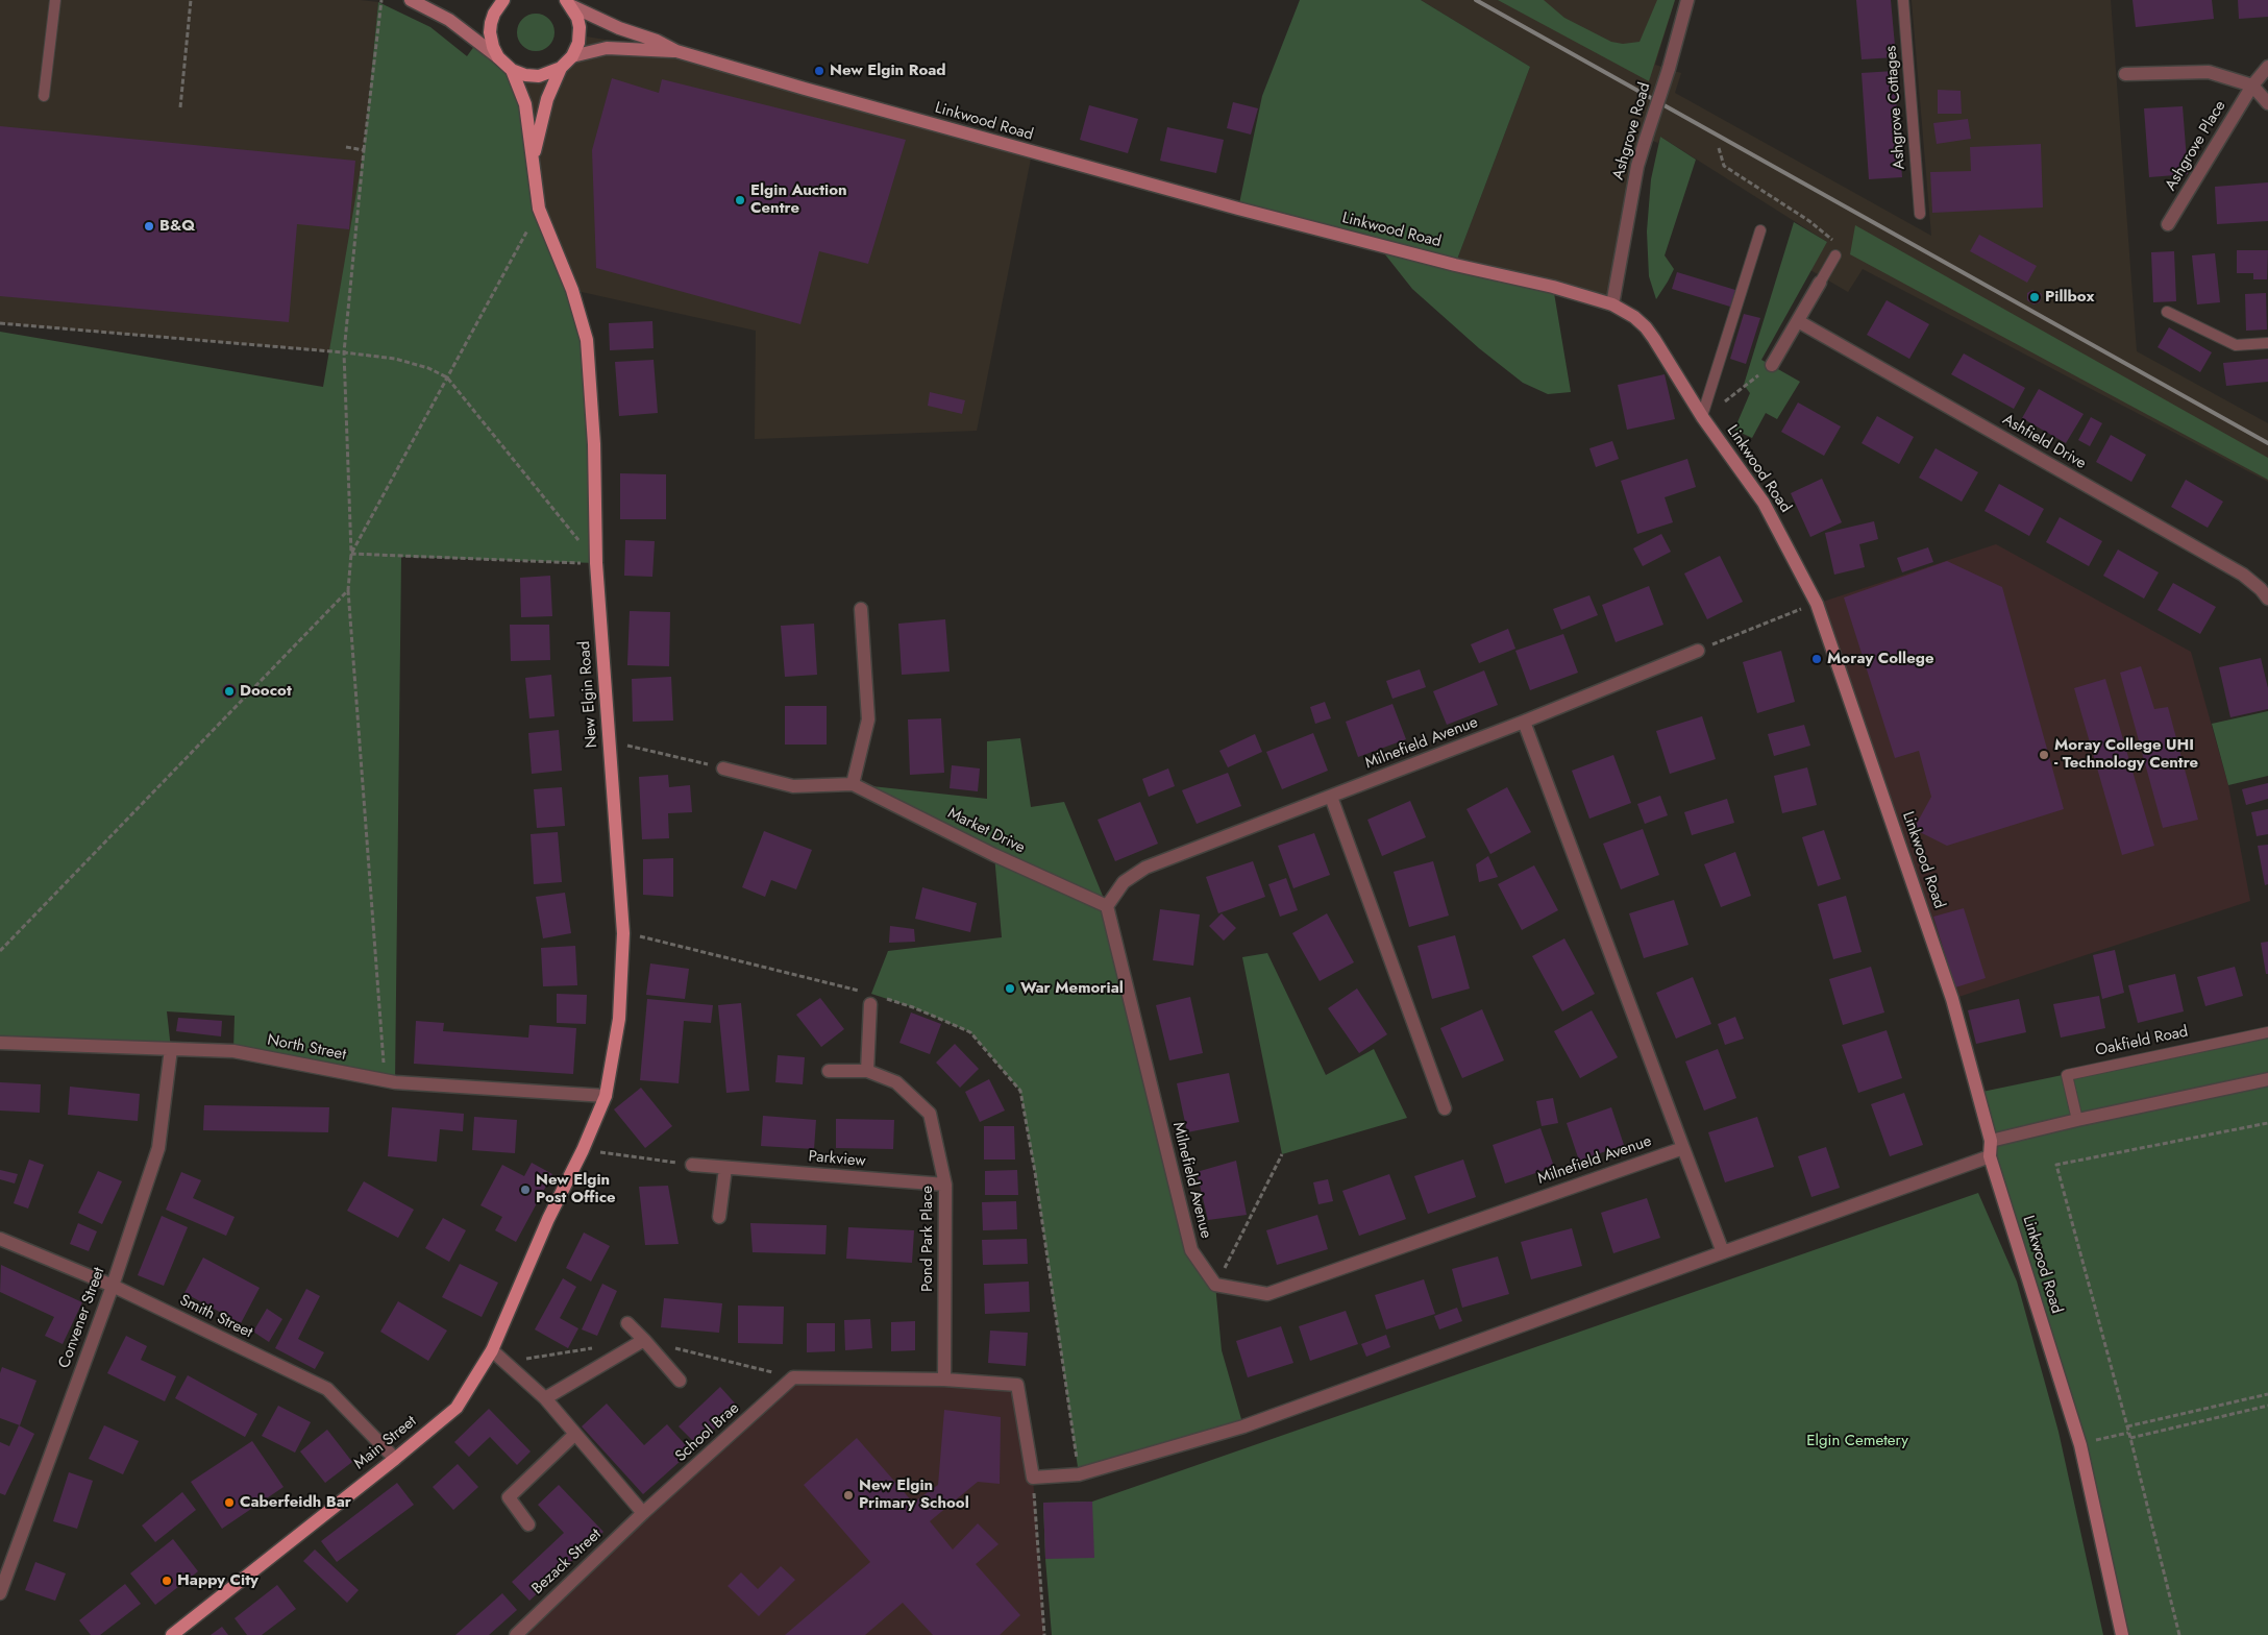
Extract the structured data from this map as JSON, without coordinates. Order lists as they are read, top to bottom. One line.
{"streets":{"main road":["New Elgin Road","Main Street"],"street":["Linkwood Road","Ashgrove Road","Ashgrove Place","Ashfield Drive","Milnefield Avenue","Market Drive","North Street","Parkview","Pond Park Place","Smith Street","Convener Street","School Brae","Bezack Street"],"lane":["Ashgrove Cottages","Oakfield Road"]},"crossings":[["Linkwood Road","Ashgrove Road"],["New Elgin Road","North Street"],["New Elgin Road","Main Street"],["Milnefield Avenue","Market Drive"],["North Street","Convener Street"],["Parkview","Pond Park Place"],["Pond Park Place","School Brae"],["Smith Street","Convener Street"],["Smith Street","Main Street"],["School Brae","Bezack Street"]],"parks":["Elgin Cemetery"],"places":["New Elgin Road","Elgin Auction Centre","B&Q","Pillbox","Moray College","Doocot","Moray College UHI - Technology Centre","War Memorial","New Elgin Post Office","New Elgin Primary School","Caberfeidh Bar","Happy City"]}
